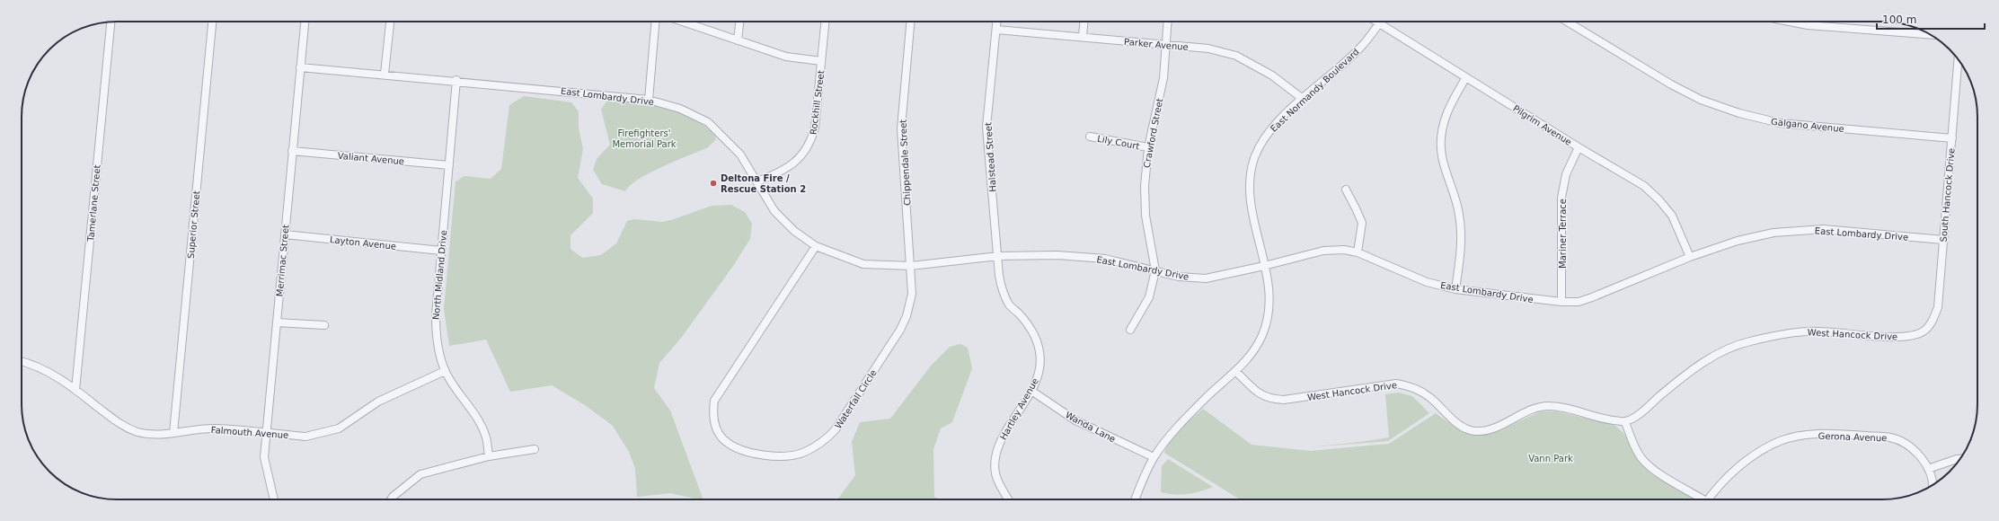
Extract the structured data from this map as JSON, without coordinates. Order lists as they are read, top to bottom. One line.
{"streets":{"street":["Parker Avenue","East Normandy Boulevard","East Lombardy Drive","Rockhill Street","Pilgrim Avenue","Galgano Avenue","Crawford Street","Lily Court","Halstead Street","Valiant Avenue","Chippendale Street","South Hancock Drive","Tamerlane Street","Superior Street","Mariner Terrace","Layton Avenue","Merrimac Street","North Midland Drive","West Hancock Drive","Waterfall Circle","Hartley Avenue","Wanda Lane","Falmouth Avenue","Gerona Avenue"]},"crossings":[["Parker Avenue","East Normandy Boulevard"],["Parker Avenue","Crawford Street"],["Parker Avenue","Halstead Street"],["East Normandy Boulevard","East Lombardy Drive"],["East Normandy Boulevard","West Hancock Drive"],["East Normandy Boulevard","Wanda Lane"],["East Lombardy Drive","Rockhill Street"],["East Lombardy Drive","Pilgrim Avenue"],["East Lombardy Drive","Crawford Street"],["East Lombardy Drive","Halstead Street"],["East Lombardy Drive","Chippendale Street"],["East Lombardy Drive","South Hancock Drive"],["East Lombardy Drive","Mariner Terrace"],["East Lombardy Drive","Merrimac Street"],["East Lombardy Drive","North Midland Drive"],["East Lombardy Drive","Waterfall Circle"],["East Lombardy Drive","Hartley Avenue"],["Pilgrim Avenue","Mariner Terrace"],["Galgano Avenue","South Hancock Drive"],["Crawford Street","Lily Court"],["Halstead Street","Hartley Avenue"],["Valiant Avenue","Merrimac Street"],["Valiant Avenue","North Midland Drive"],["Chippendale Street","Waterfall Circle"],["South Hancock Drive","West Hancock Drive"],["Tamerlane Street","Falmouth Avenue"],["Superior Street","Falmouth Avenue"],["Layton Avenue","Merrimac Street"],["Layton Avenue","North Midland Drive"],["Merrimac Street","Falmouth Avenue"],["North Midland Drive","Falmouth Avenue"],["Hartley Avenue","Wanda Lane"]],"parks":["Firefighters' Memorial Park","Vann Park"],"places":["Deltona Fire / Rescue Station 2"],"scale_bar":"100 m"}
